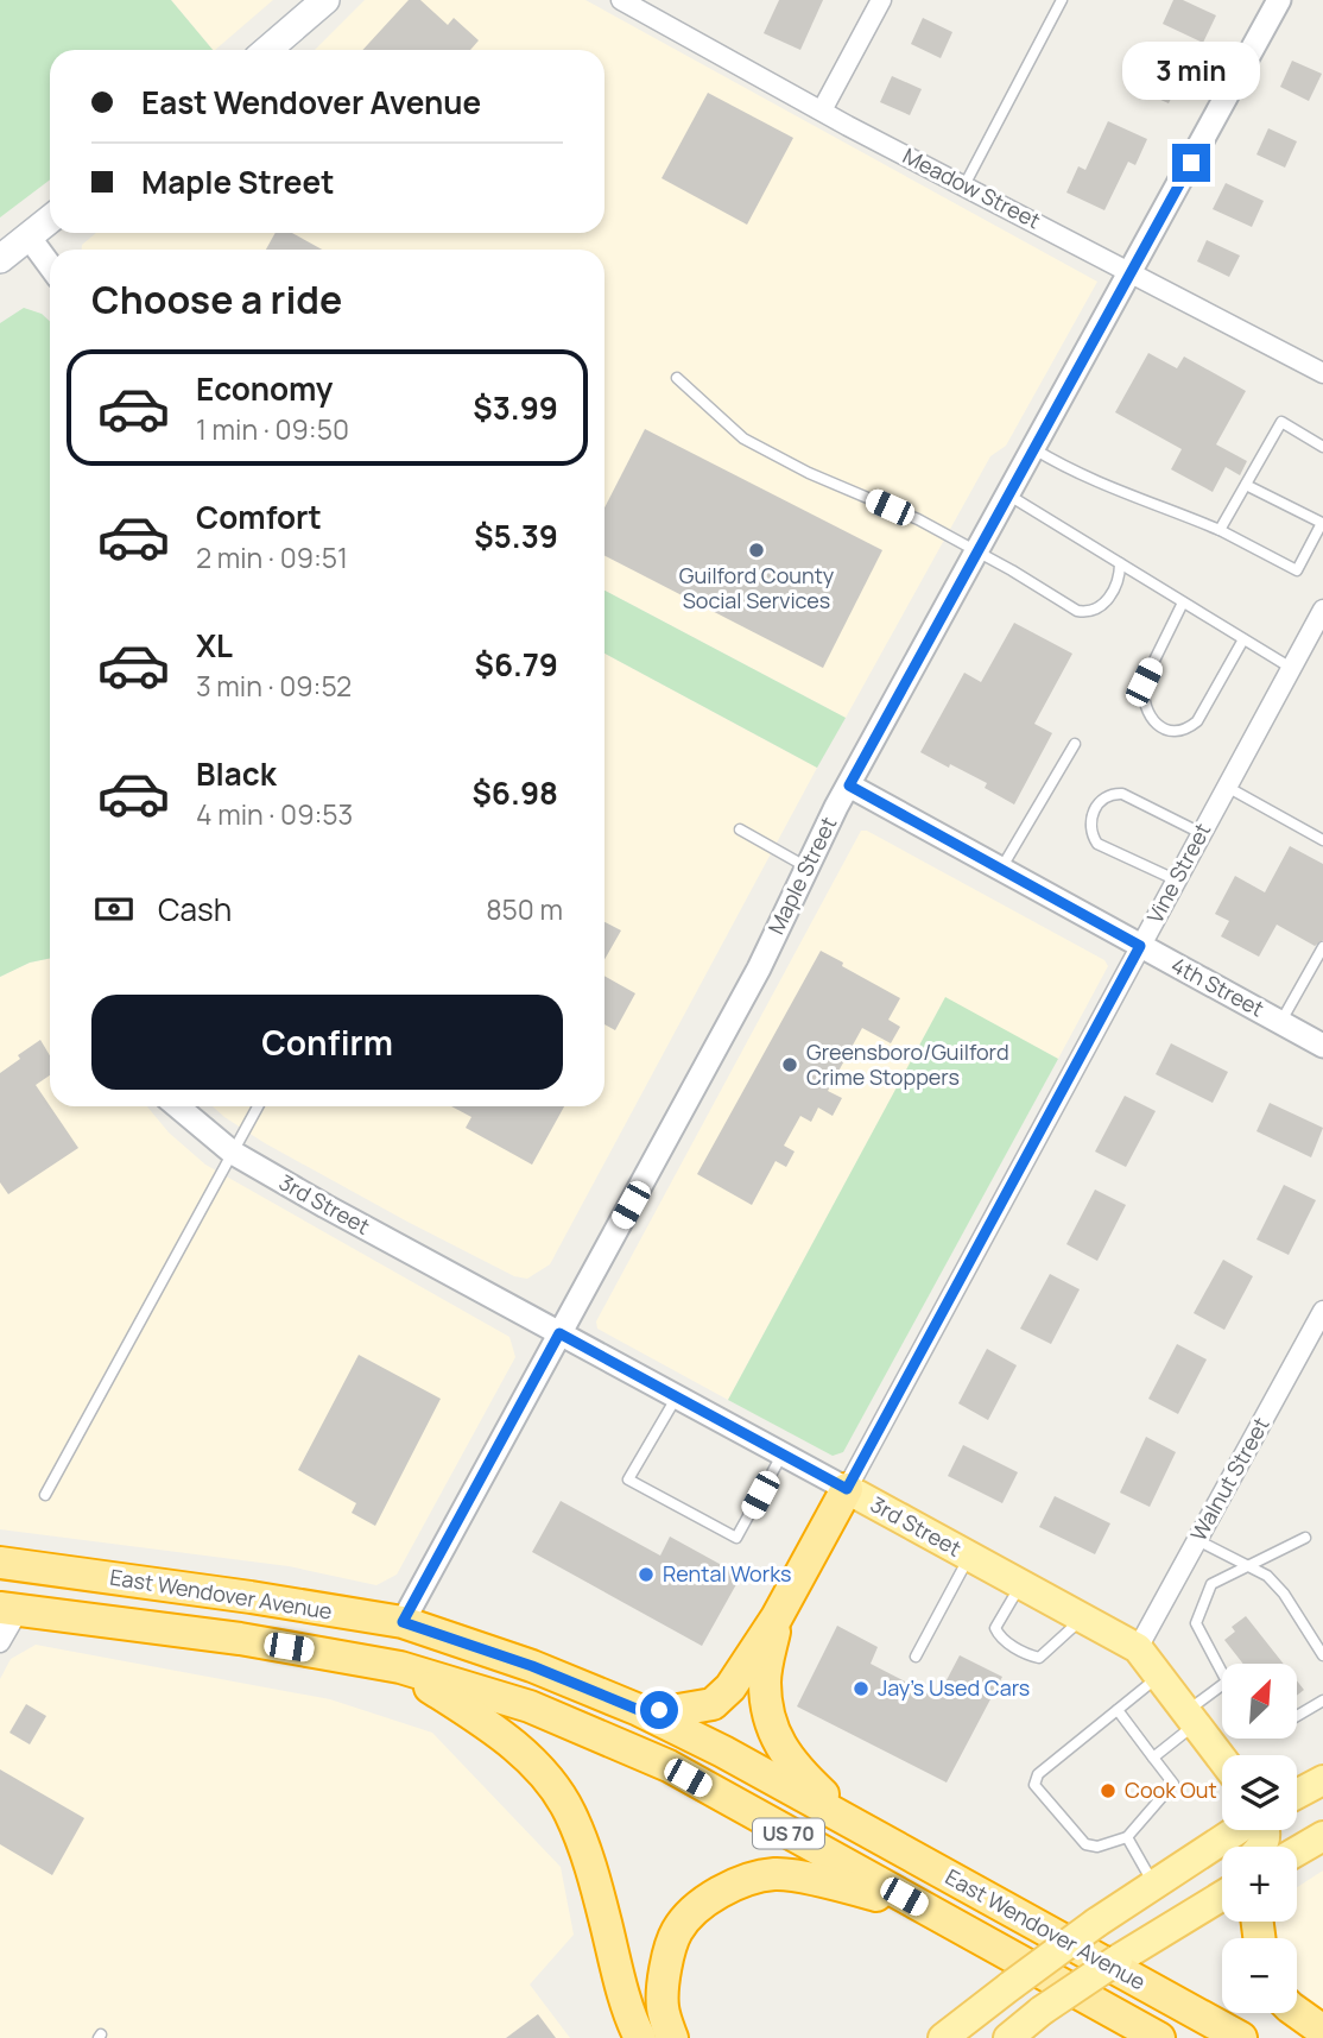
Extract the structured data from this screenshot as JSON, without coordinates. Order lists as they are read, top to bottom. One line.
{"streets":{"highway":["East Wendover Avenue","US 70"],"main road":["3rd Street"],"street":["Meadow Street","Vine Street","Maple Street","4th Street","Walnut Street"]},"crossings":[["Meadow Street","Maple Street"],["Vine Street","4th Street"],["Vine Street","3rd Street"],["Maple Street","4th Street"],["Maple Street","3rd Street"],["Maple Street","East Wendover Avenue"],["3rd Street","Walnut Street"]],"places":["Guilford County Social Services","Greensboro/Guilford Crime Stoppers","Rental Works","Jay's Used Cars","Cook Out"],"north":"top right","page":{"bubble":"3 min","banner":["East Wendover Avenue","Maple Street"],"heading":"Choose a ride","list":[{"name":"Economy","note":"1 min · 09:50","value":"$3.99"},{"name":"Comfort","note":"2 min · 09:51","value":"$5.39"},{"name":"XL","note":"3 min · 09:52","value":"$6.79"},{"name":"Black","note":"4 min · 09:53","value":"$6.98"}],"pay":["Cash","850 m"],"buttons":"Confirm","map_buttons":["+","−"]}}
